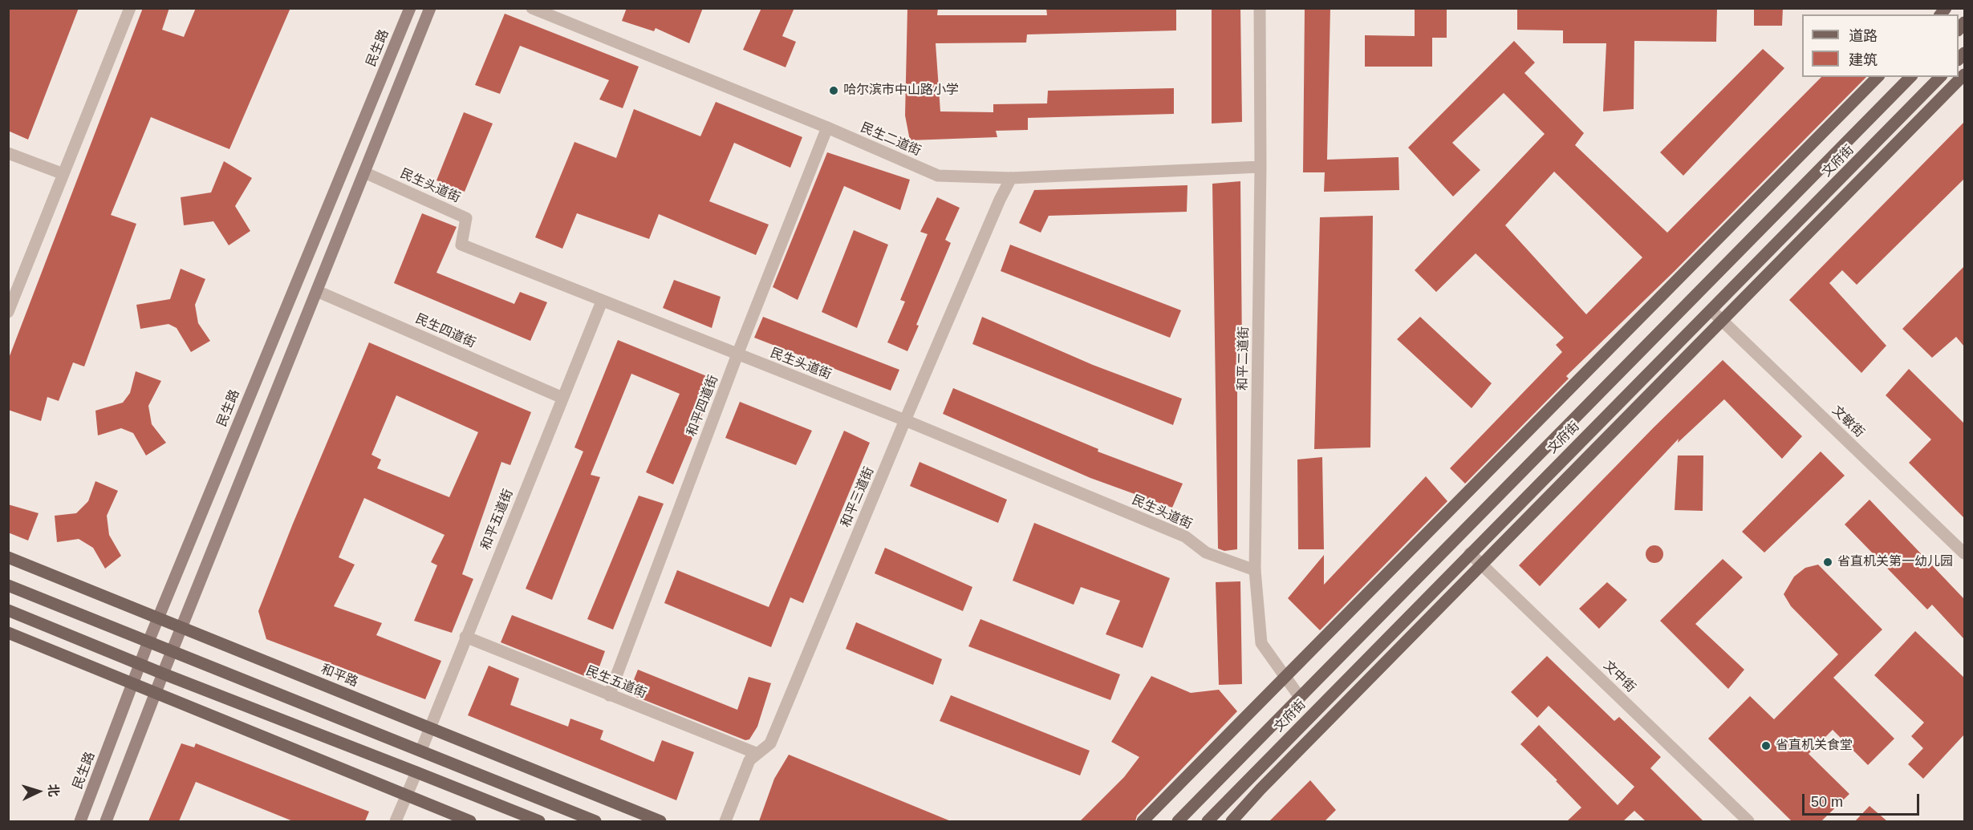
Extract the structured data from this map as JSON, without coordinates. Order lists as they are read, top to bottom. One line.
{"streets":{"main road":["民生路","文府街","和平路"],"street":["民生二道街","民生头道街","民生四道街","和平二道街","和平四道街","文敏街","和平三道街","和平五道街","文中街","民生五道街"]},"crossings":[["民生路","和平路"],["民生二道街","和平二道街"],["民生二道街","和平四道街"],["民生二道街","和平三道街"],["文府街","和平二道街"],["文府街","文敏街"],["文府街","文中街"],["民生头道街","和平二道街"],["民生头道街","和平四道街"],["民生头道街","和平三道街"],["民生头道街","和平五道街"],["民生四道街","和平五道街"],["和平四道街","民生五道街"],["和平三道街","民生五道街"],["和平五道街","和平路"],["和平五道街","民生五道街"]],"places":["哈尔滨市中山路小学","省直机关第一幼儿园","省直机关食堂"],"legend":["道路","建筑"],"scale_bar":"50 m","north":"right"}
